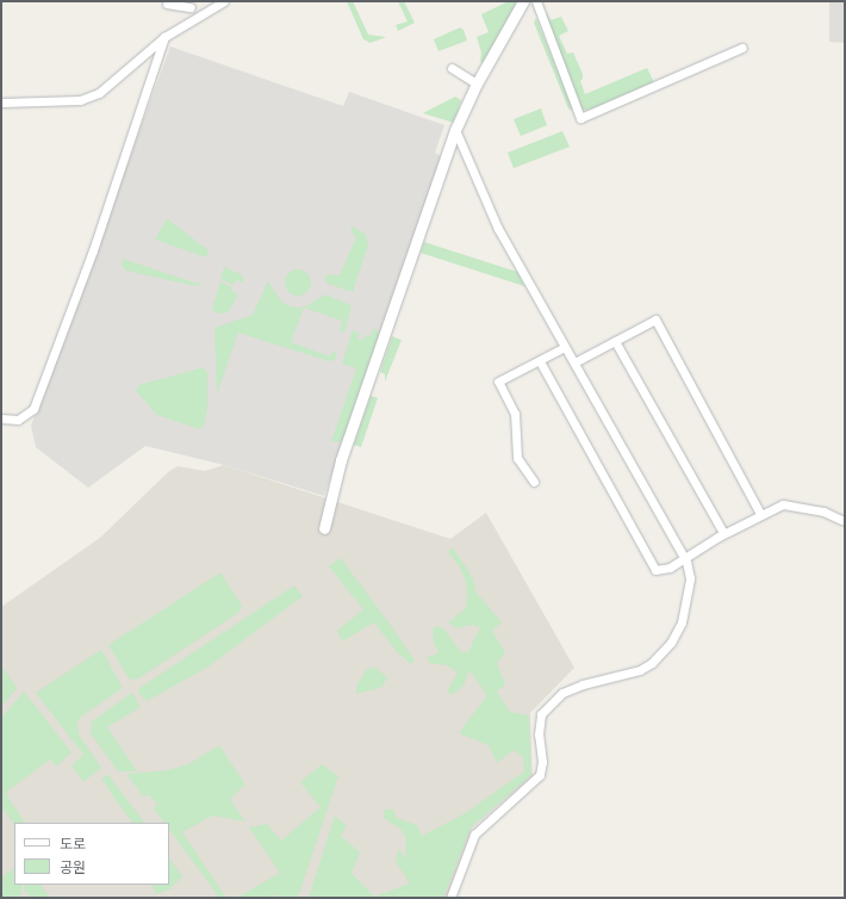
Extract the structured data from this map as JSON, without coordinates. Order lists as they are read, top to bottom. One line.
{"legend":["도로","공원"]}
